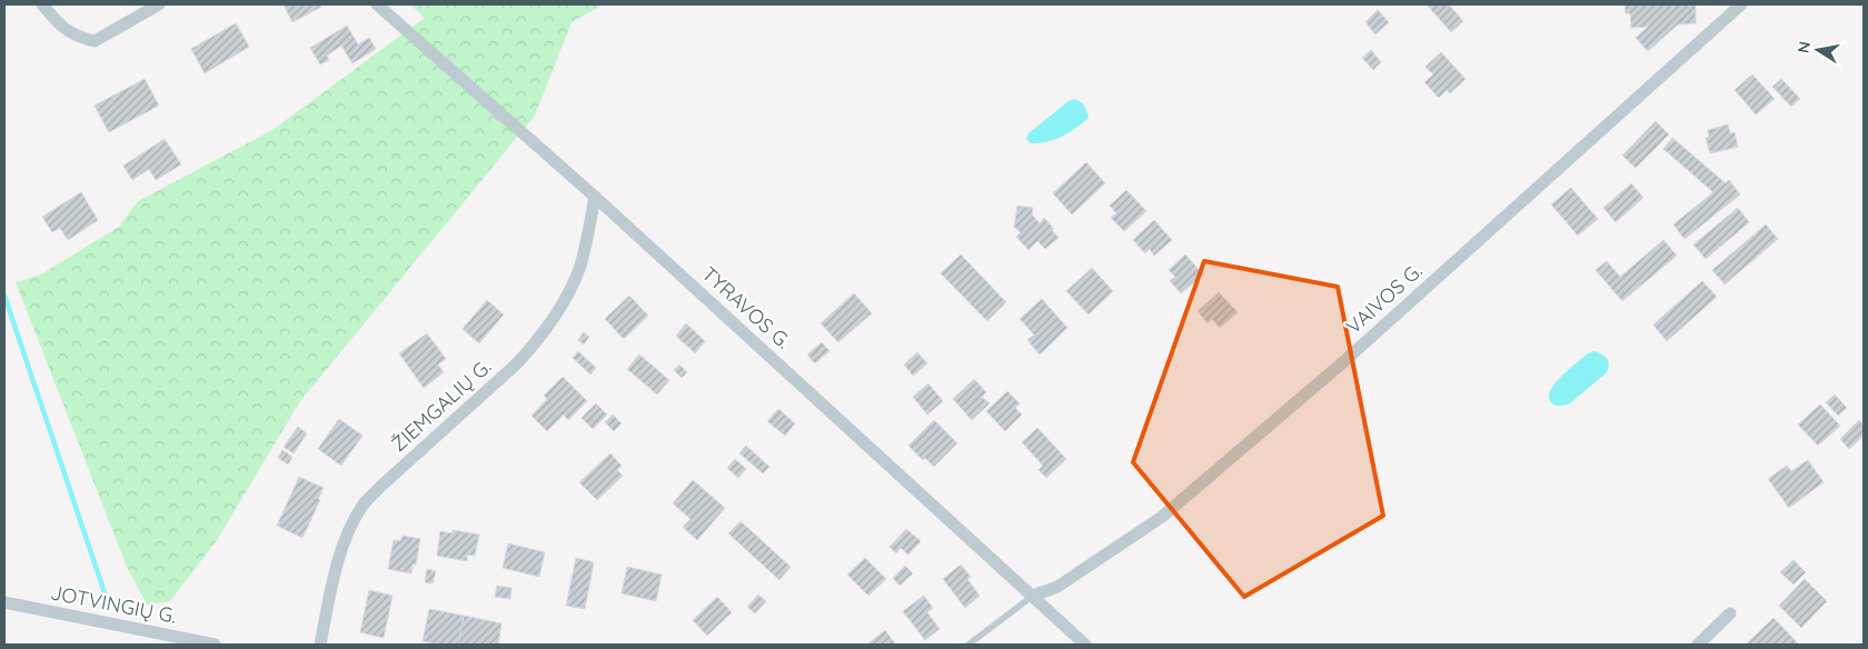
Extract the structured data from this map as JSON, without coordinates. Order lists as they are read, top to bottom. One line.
{"streets":{"street":["VAIVOS G.","TYRAVOS G.","ŽIEMGALIŲ G.","JOTVINGIŲ G."]},"crossings":[["VAIVOS G.","TYRAVOS G."],["TYRAVOS G.","ŽIEMGALIŲ G."]],"north":"left"}
